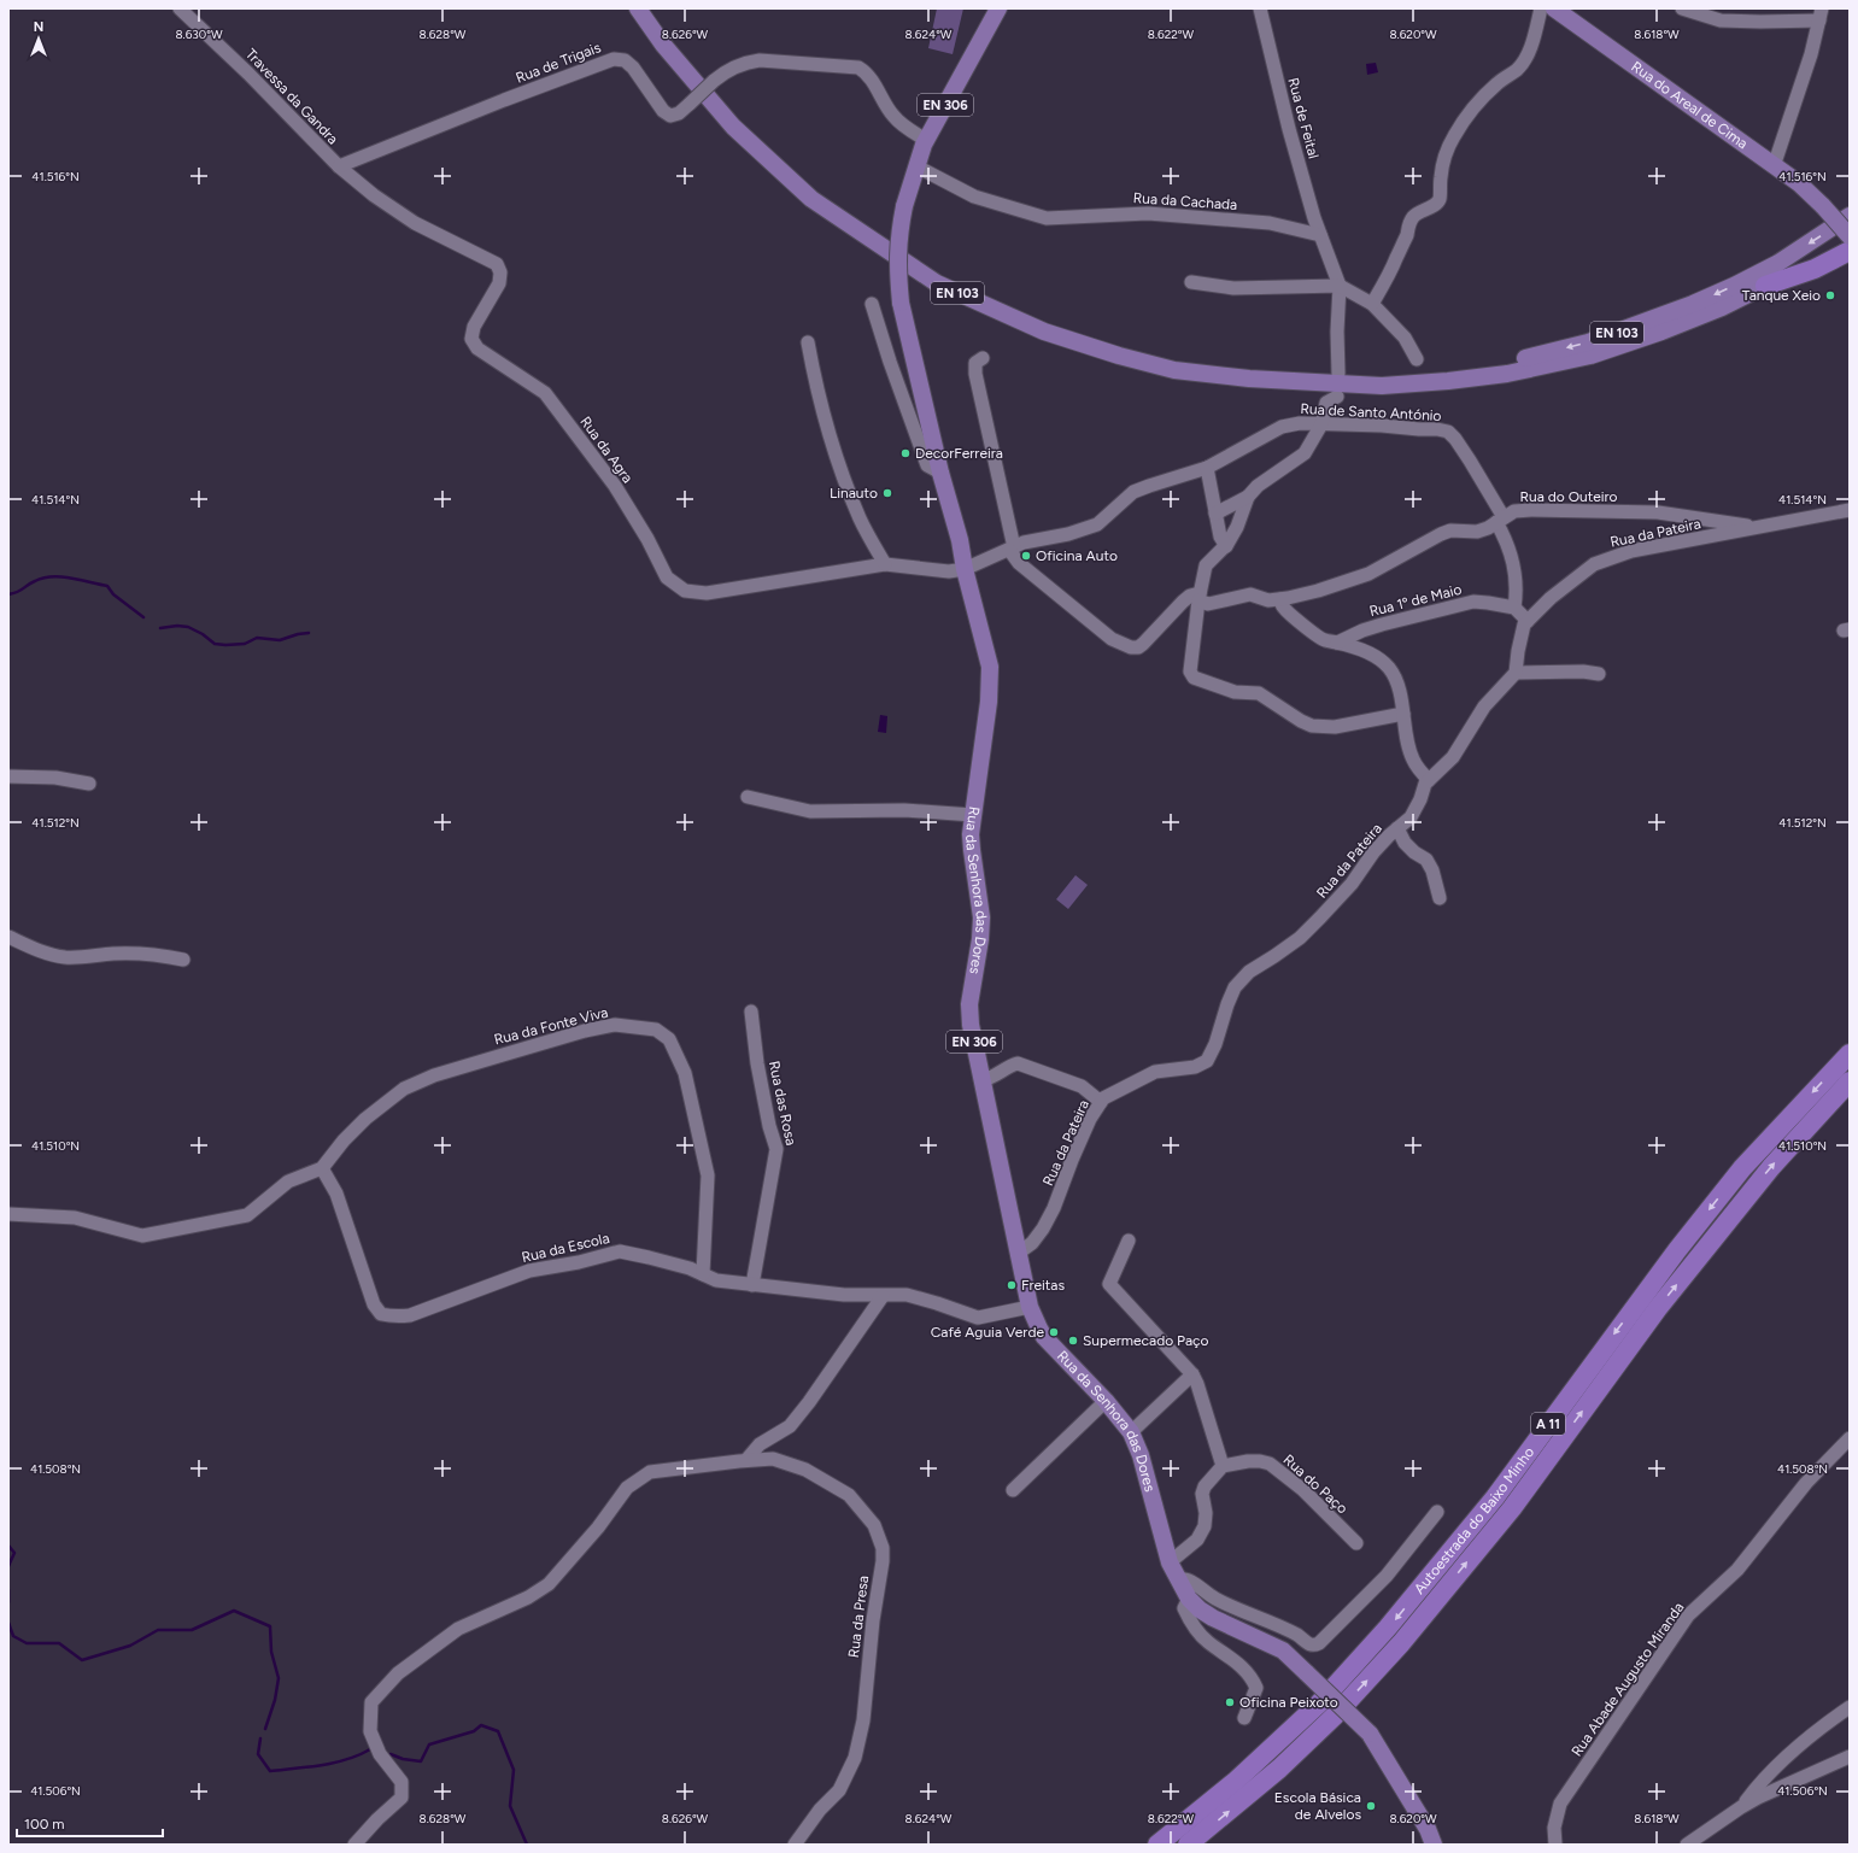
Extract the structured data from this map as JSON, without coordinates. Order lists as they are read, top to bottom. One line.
{"streets":{"highway":["A 11","Autoestrada do Baixo Minho"],"main road":["EN 306","Rua do Areal de Cima","EN 103","Rua da Senhora das Dores"],"street":["Rua de Trigais","Travessa da Gandra","Rua de Feital","Rua da Cachada","Rua de Santo António","Rua da Agra","Rua do Outeiro","Rua da Pateira","Rua 1º de Maio","Rua da Fonte Viva","Rua das Rosa","Rua da Escola","Rua do Paço","Rua da Presa","Rua Abade Augusto Miranda"]},"crossings":[["Rua de Trigais","Travessa da Gandra"],["Rua de Trigais","Rua da Agra"],["Rua de Trigais","Rua da Senhora das Dores"],["Travessa da Gandra","Rua da Agra"],["Rua do Areal de Cima","EN 103"],["Rua de Feital","Rua da Cachada"],["Rua da Cachada","Rua da Senhora das Dores"],["Rua de Santo António","Rua da Agra"],["Rua de Santo António","Rua do Outeiro"],["Rua de Santo António","Rua da Senhora das Dores"],["Rua da Agra","Rua da Senhora das Dores"],["Rua do Outeiro","Rua da Pateira"],["Rua da Pateira","Rua da Senhora das Dores"],["Rua da Senhora das Dores","Rua da Escola"],["Rua da Fonte Viva","Rua da Escola"],["Rua das Rosa","Rua da Escola"]],"places":["Tanque Xeio","DecorFerreira","Linauto","Oficina Auto","Freitas","Café Aguia Verde","Supermecado Paço","Oficina Peixoto","Escola Básica de Alvelos"],"scale_bar":"100 m","north":"top","coordinates":["8.630°W","8.628°W","8.626°W","8.624°W","8.622°W","8.620°W","8.618°W","41.516°N","41.514°N","41.512°N","41.510°N","41.508°N","41.506°N"]}
